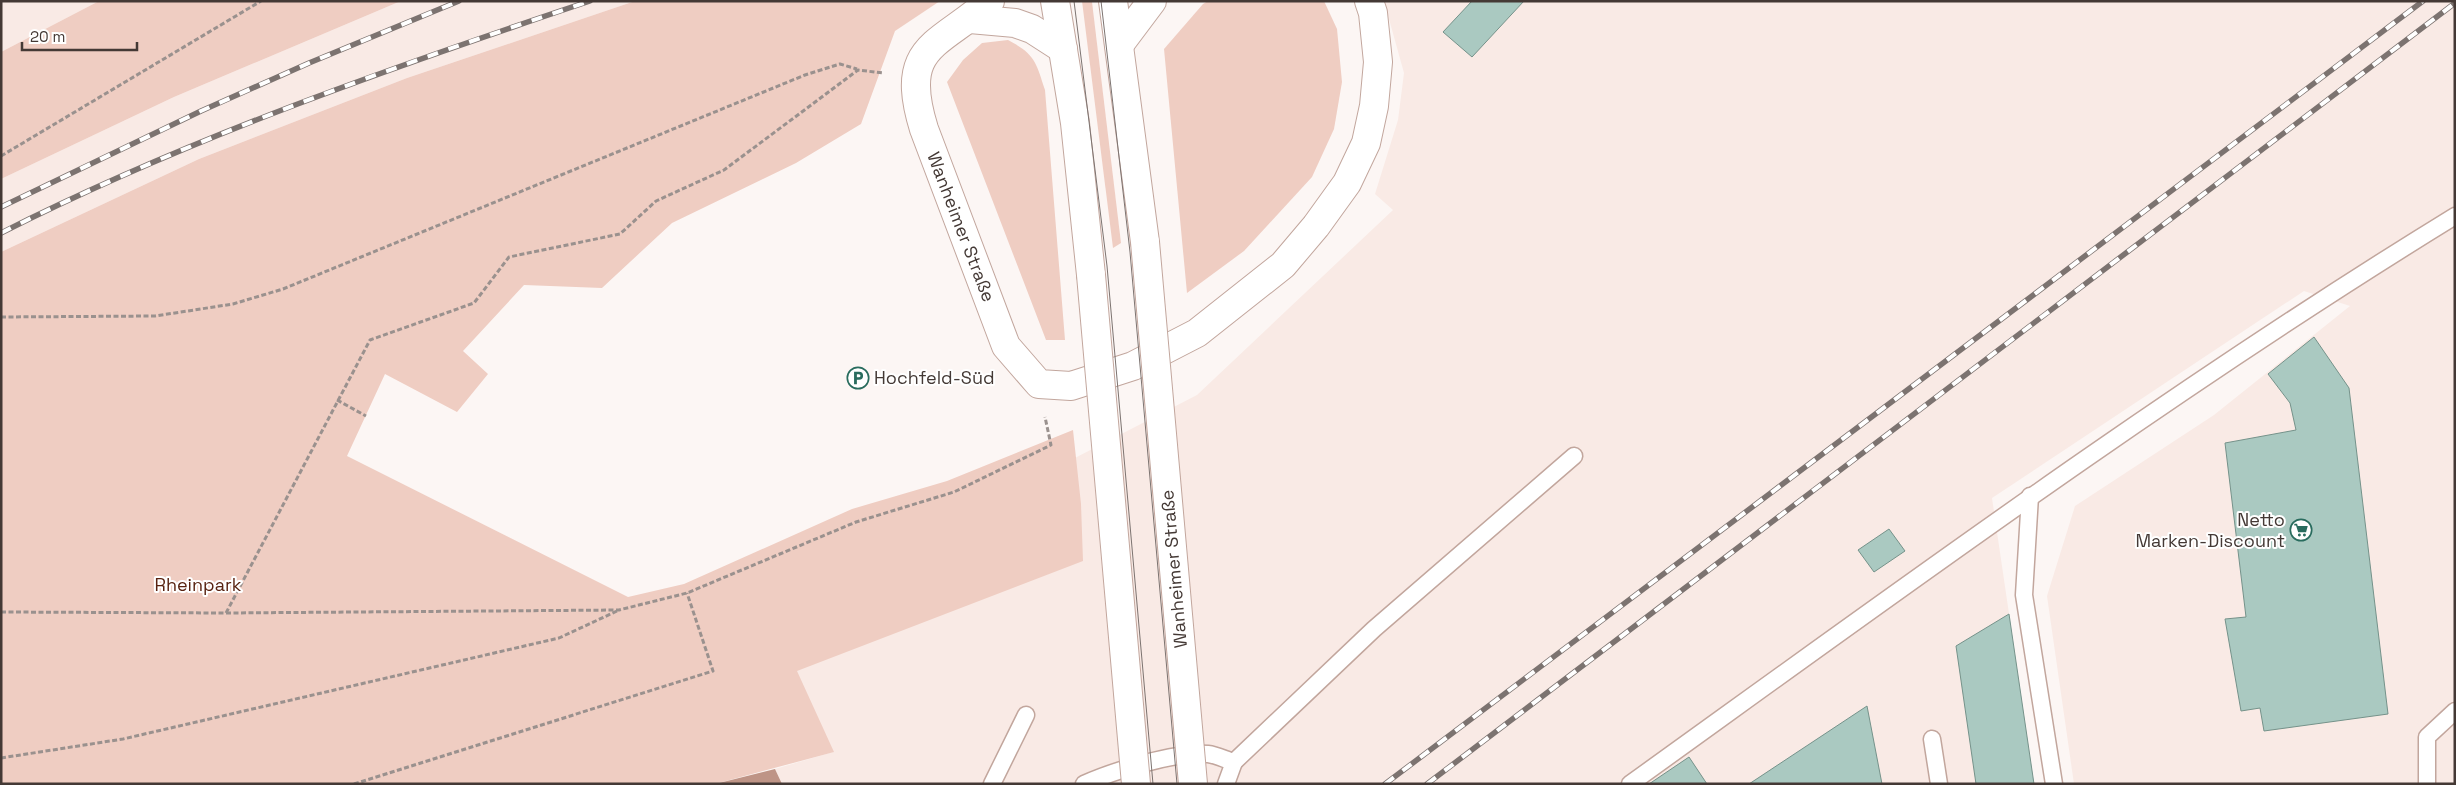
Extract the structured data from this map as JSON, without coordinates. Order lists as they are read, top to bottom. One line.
{"streets":{"street":["Wanheimer Straße"]},"parks":["Rheinpark"],"places":{"parking":["Hochfeld-Süd"],"supermarket":["Netto Marken-Discount"]},"scale_bar":"20 m"}
